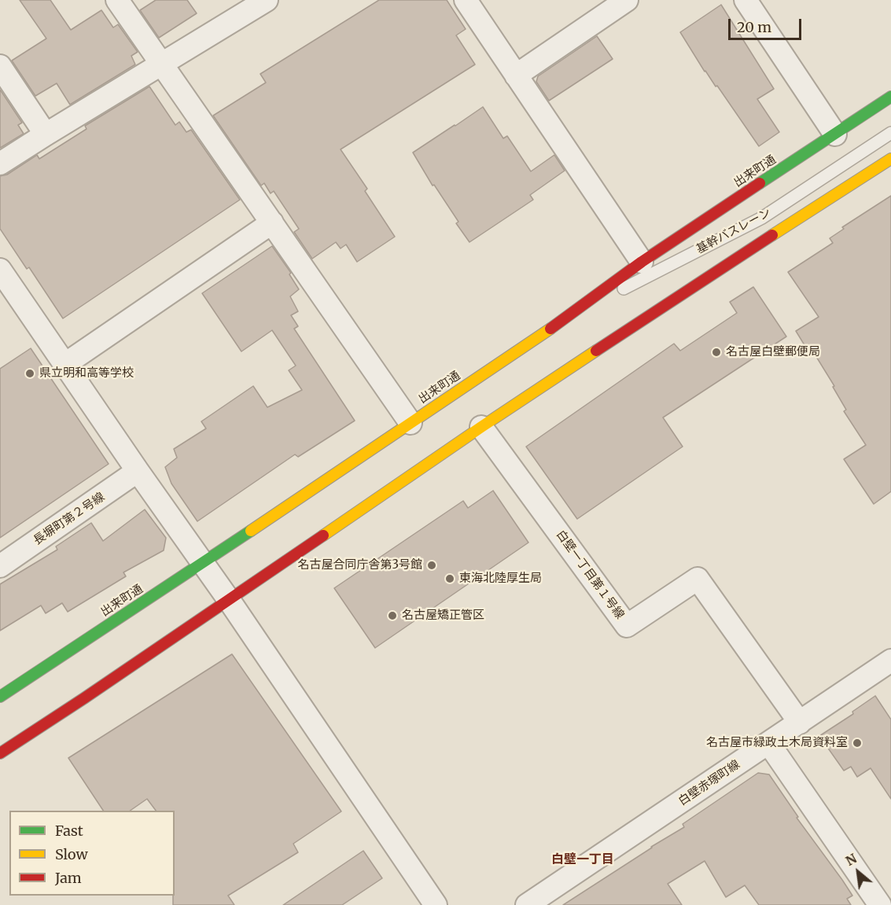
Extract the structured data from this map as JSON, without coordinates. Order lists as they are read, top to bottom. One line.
{"streets":{"main road":["出来町通"],"street":["長塀町第２号線","白壁一丁目第１号線","白壁赤塚町線"],"lane":["基幹バスレーン"]},"crossings":[["出来町通","基幹バスレーン"],["白壁一丁目第１号線","白壁赤塚町線"]],"districts":["白壁一丁目"],"places":["名古屋白壁郵便局","県立明和高等学校","名古屋合同庁舎第3号館","東海北陸厚生局","名古屋矯正管区","名古屋市緑政土木局資料室"],"legend":["Fast","Slow","Jam"],"scale_bar":"20 m","north":"top left"}
